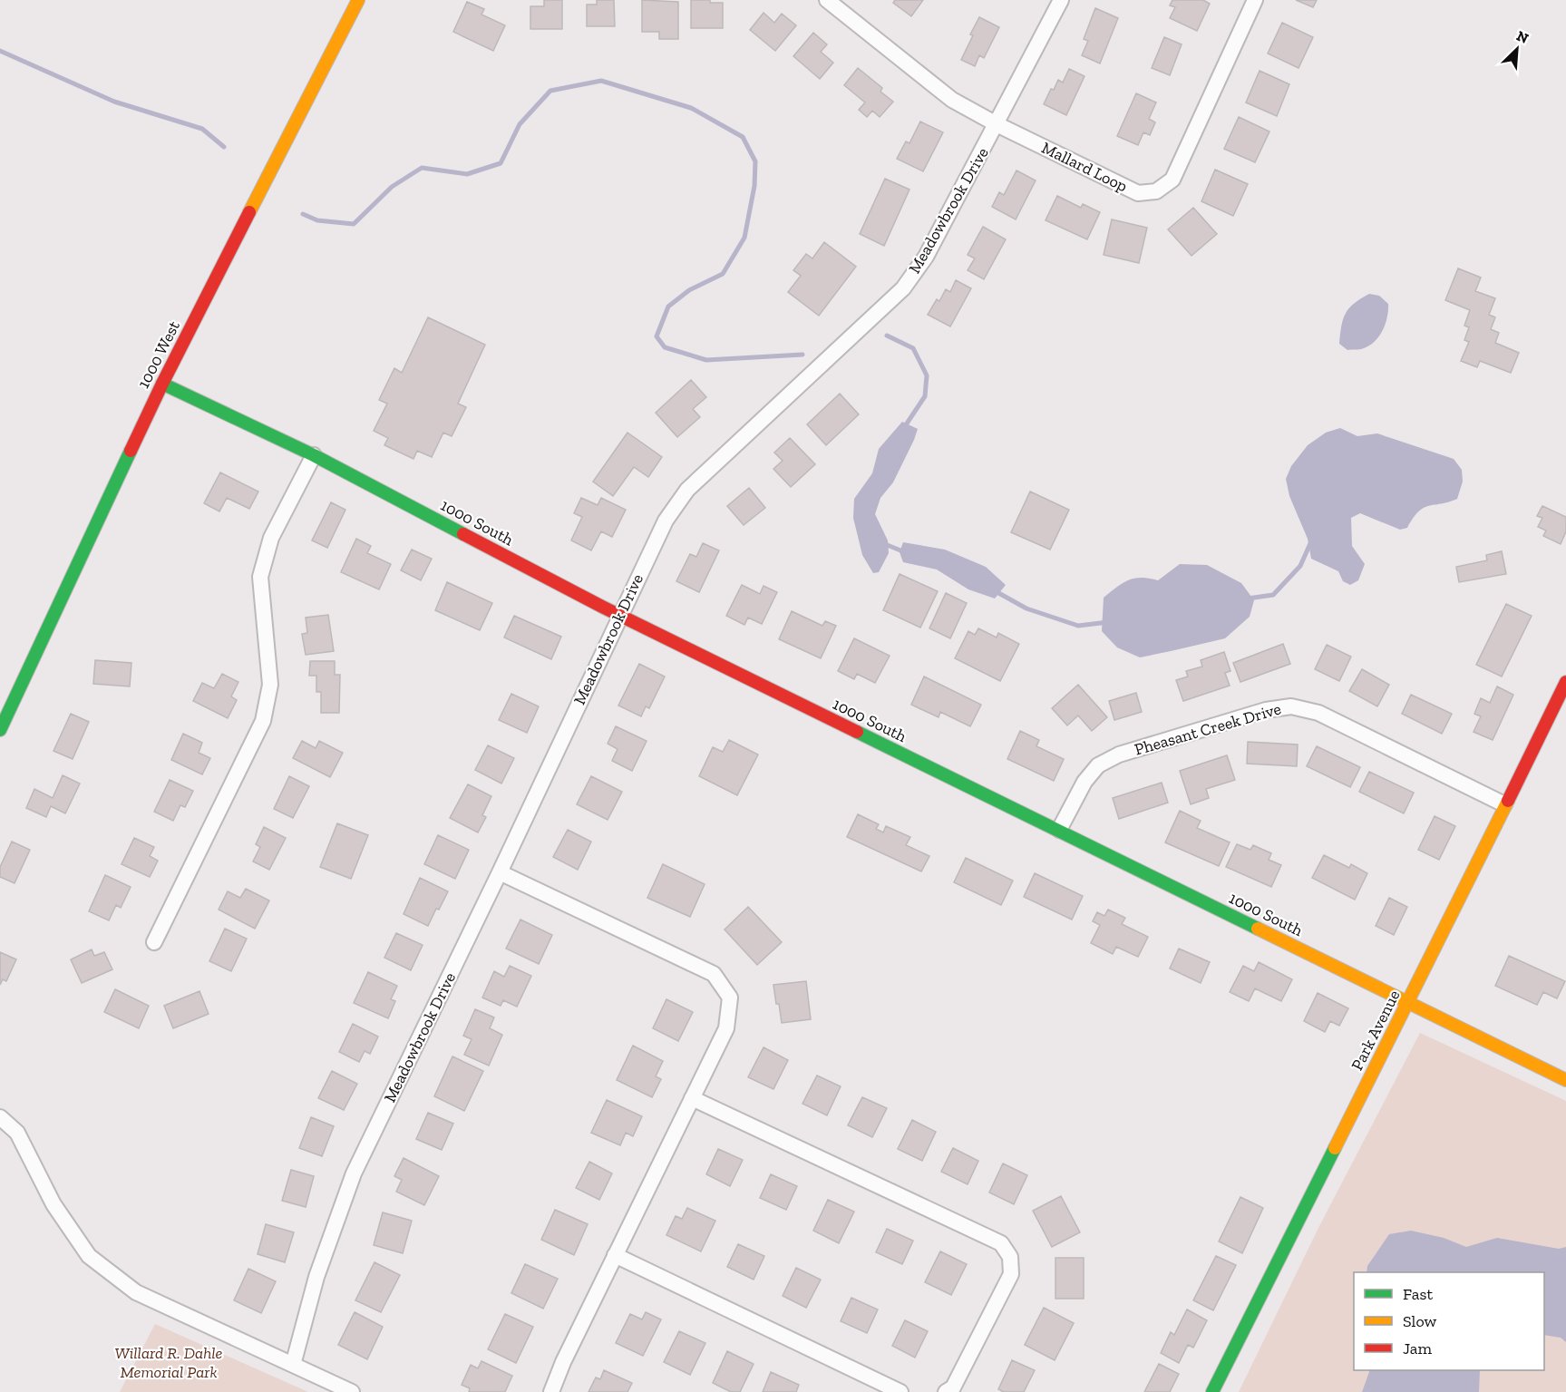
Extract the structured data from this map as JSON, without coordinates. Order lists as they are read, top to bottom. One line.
{"streets":{"street":["Mallard Loop","Meadowbrook Drive","1000 West","1000 South","Pheasant Creek Drive","Park Avenue"]},"crossings":[["Mallard Loop","Meadowbrook Drive"],["Meadowbrook Drive","1000 South"],["1000 West","1000 South"],["1000 South","Pheasant Creek Drive"],["1000 South","Park Avenue"],["Pheasant Creek Drive","Park Avenue"]],"parks":["Willard R. Dahle Memorial Park"],"legend":["Fast","Slow","Jam"],"north":"top right"}
